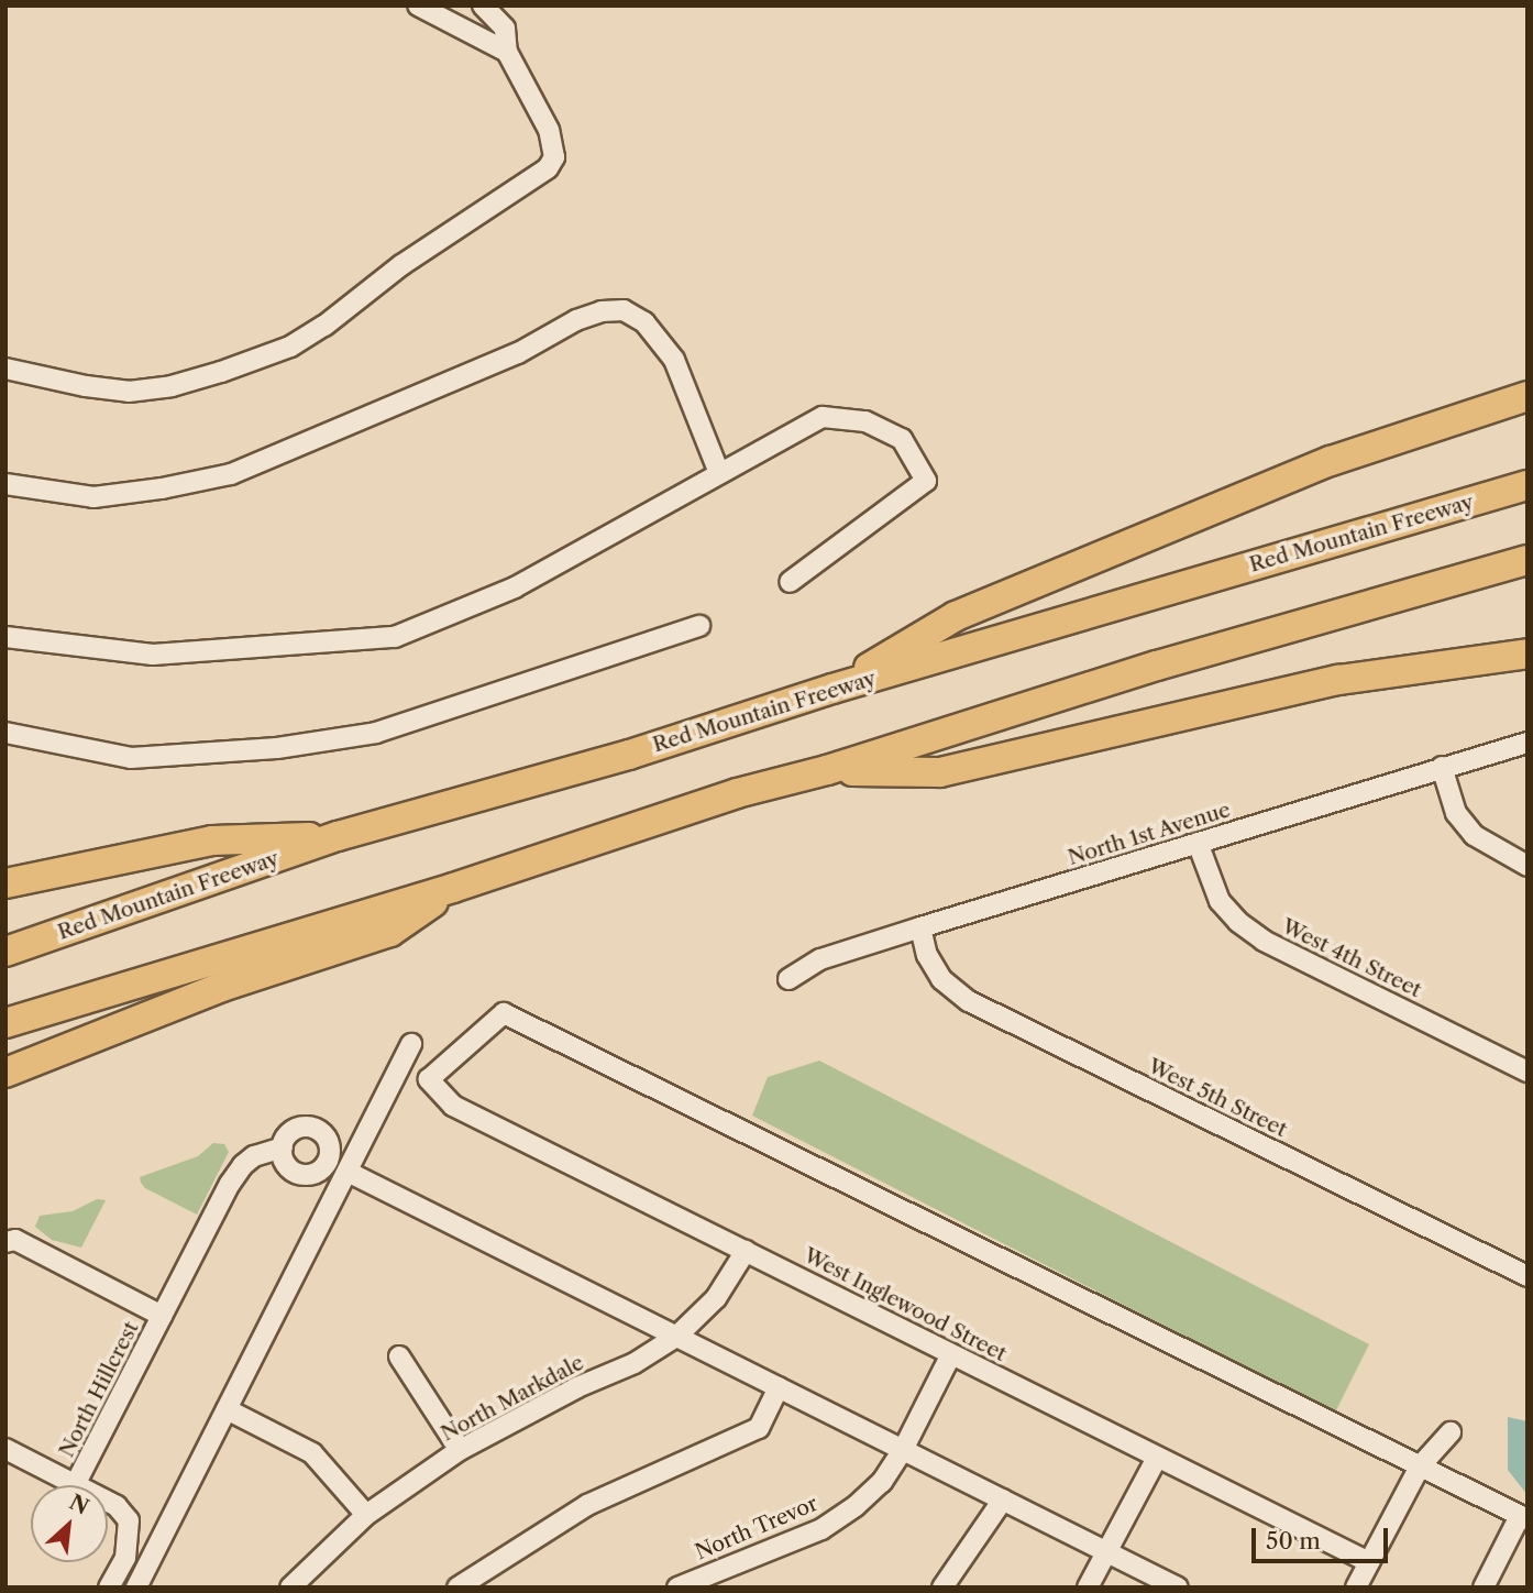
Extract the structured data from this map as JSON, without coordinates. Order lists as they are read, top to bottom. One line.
{"streets":{"highway":["Red Mountain Freeway"],"street":["North 1st Avenue","West 4th Street","West 5th Street","West Inglewood Street","North Hillcrest","North Markdale","North Trevor"]},"crossings":[["North 1st Avenue","West 4th Street"],["North 1st Avenue","West 5th Street"],["West Inglewood Street","North Markdale"],["West Inglewood Street","North Trevor"]],"scale_bar":"50 m","north":"top right"}
